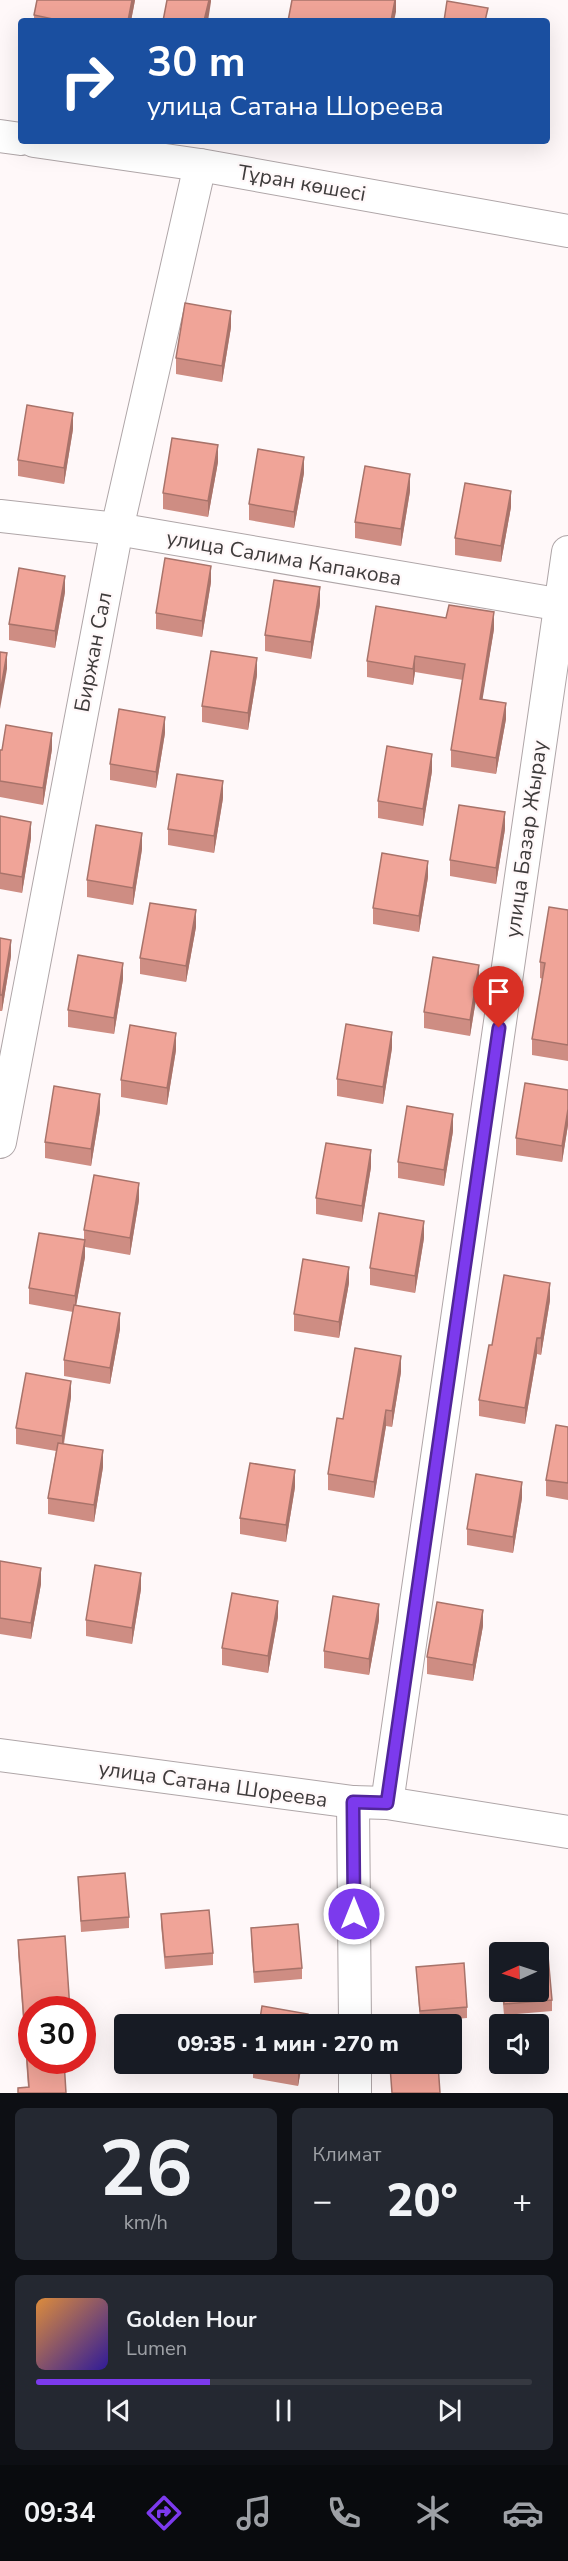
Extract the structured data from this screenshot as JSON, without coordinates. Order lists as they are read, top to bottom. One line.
{"streets":{"street":["Тұран көшесі","улица Салима Капакова","Биржан Сал","улица Базар Жырау","улица Сатана Шореева"]},"crossings":[["Тұран көшесі","Биржан Сал"],["улица Салима Капакова","Биржан Сал"],["улица Салима Капакова","улица Базар Жырау"],["улица Базар Жырау","улица Сатана Шореева"]],"north":"left","page":{"turn":["30 m","улица Сатана Шореева"],"limit":"30","trip":"09:35 · 1 мин · 270 m","tile":[["26","km/h"],"Климат"],"heat":["−","20°","+"],"song":["Golden Hour","Lumen"],"tabs":"09:34"}}
